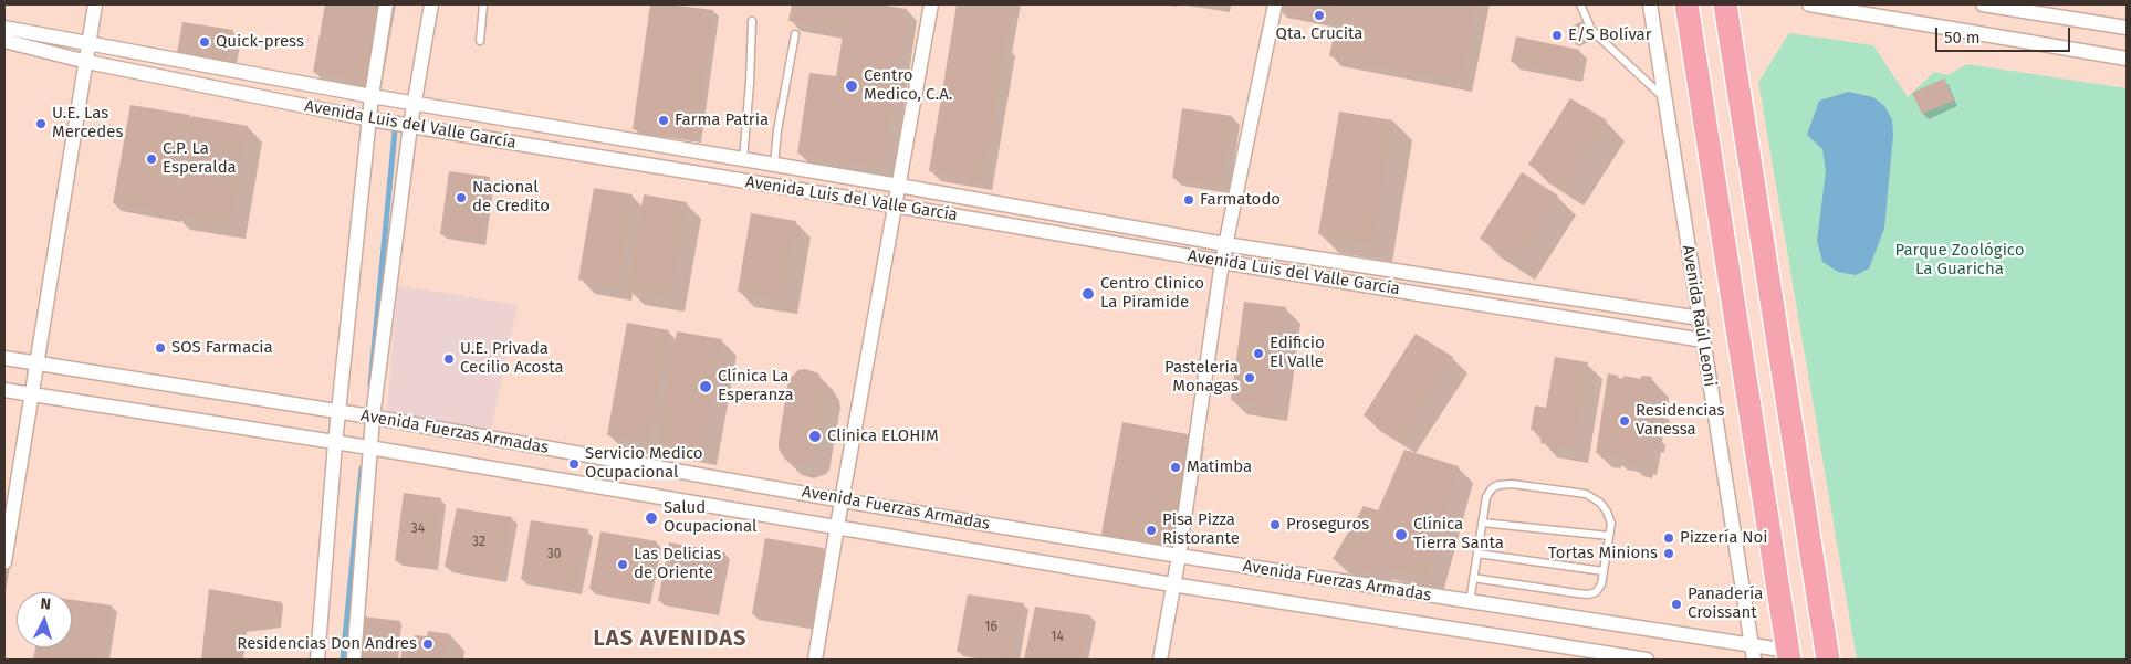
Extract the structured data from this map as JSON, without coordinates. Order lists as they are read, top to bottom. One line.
{"streets":{"street":["Avenida Luis del Valle García","Avenida Raúl Leoni","Avenida Fuerzas Armadas"]},"crossings":[["Avenida Luis del Valle García","Avenida Raúl Leoni"],["Avenida Raúl Leoni","Avenida Fuerzas Armadas"]],"districts":["LAS AVENIDAS"],"parks":["Parque Zoológico La Guaricha"],"places":["Qta. Crucita","E/S Bolívar","Quick-press","Centro Medico, C.A.","Farma Patria","U.E. Las Mercedes","C.P. La Esperalda","Nacional de Credito","Farmatodo","Centro Clinico La Piramide","SOS Farmacia","Edificio El Valle","U.E. Privada Cecilio Acosta","Pasteleria Monagas","Clínica La Esperanza","Residencias Vanessa","Clinica ELOHIM","Servicio Medico Ocupacional","Matimba","Salud Ocupacional","Proseguros","Pisa Pizza Ristorante","Clínica Tierra Santa","Pizzería Noi","Tortas Minions","Las Delicias de Oriente","Panadería Croissant","Residencias Don Andres"],"house_numbers":["34","32","30","16","14"],"scale_bar":"50 m","north":"top"}
